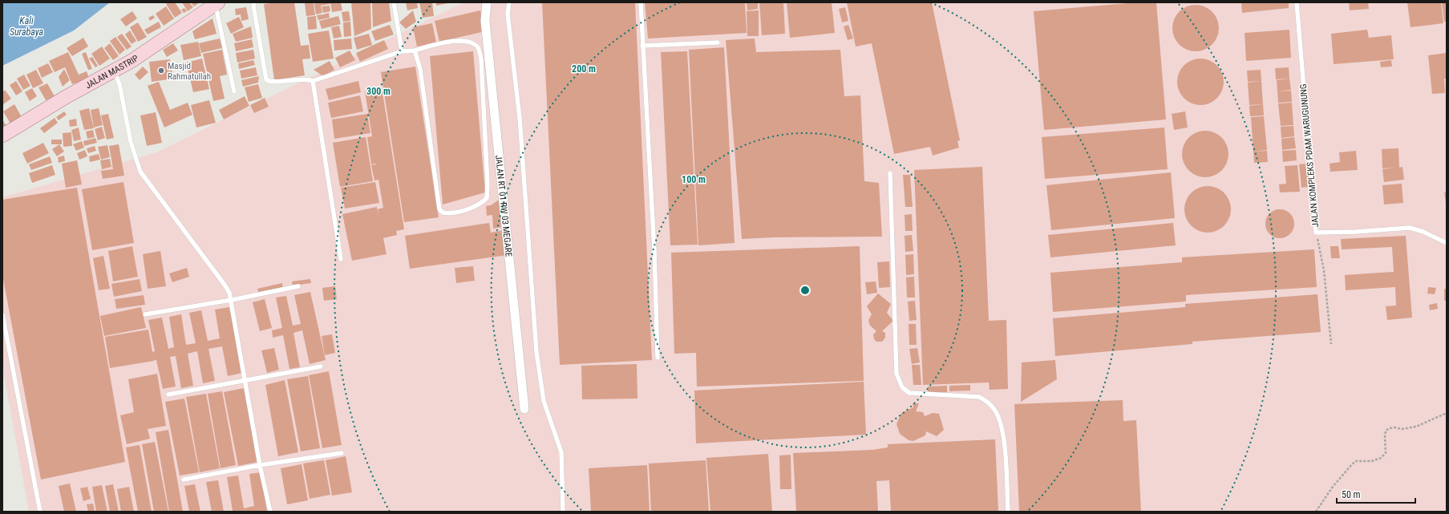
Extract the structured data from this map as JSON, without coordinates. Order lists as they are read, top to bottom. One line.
{"streets":{"main road":["JALAN MASTRIP"],"street":["JALAN RT 01 RW 03 MEGARE"],"lane":["JALAN KOMPLEKS PDAM WARUGUNUNG"]},"water":["Kali Surabaya"],"places":["Masjid Rahmatullah"],"scale_bar":"50 m","rings":["200 m","300 m","100 m"]}
